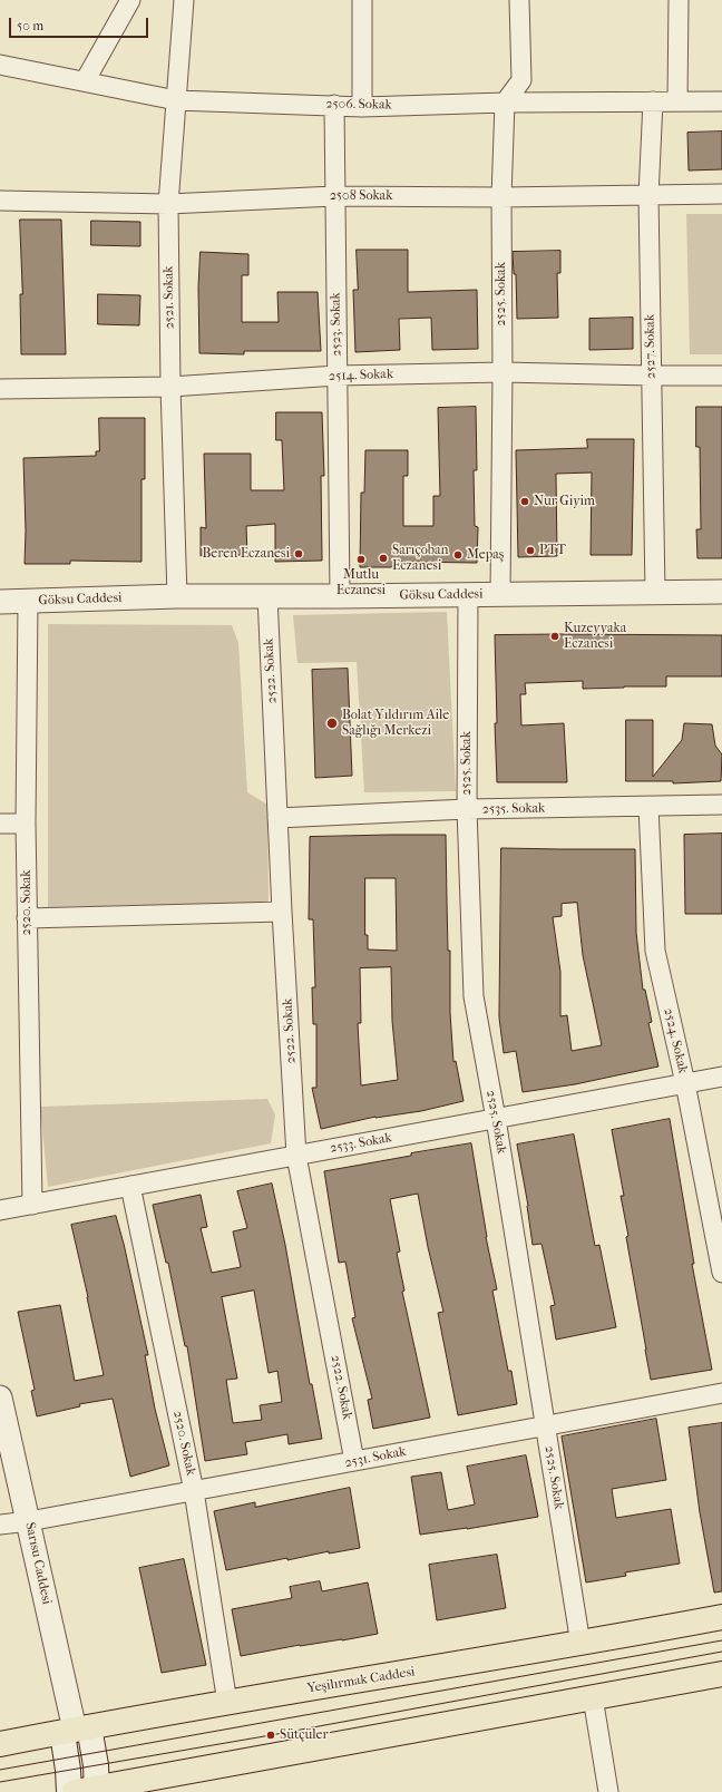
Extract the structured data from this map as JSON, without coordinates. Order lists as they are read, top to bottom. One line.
{"streets":{"main road":["Yeşilırmak Caddesi"],"street":["2506. Sokak","2508 Sokak","2525. Sokak","2521. Sokak","2523. Sokak","2527. Sokak","2514. Sokak","Göksu Caddesi","2522. Sokak","2535. Sokak","2520. Sokak","2524. Sokak","2533. Sokak","2531. Sokak","Sarısu Caddesi"]},"crossings":[["2506. Sokak","2525. Sokak"],["2506. Sokak","2521. Sokak"],["2506. Sokak","2523. Sokak"],["2506. Sokak","2527. Sokak"],["2508 Sokak","2525. Sokak"],["2508 Sokak","2521. Sokak"],["2508 Sokak","2523. Sokak"],["2508 Sokak","2527. Sokak"],["2525. Sokak","2514. Sokak"],["2525. Sokak","Göksu Caddesi"],["2525. Sokak","2535. Sokak"],["2525. Sokak","2533. Sokak"],["2525. Sokak","2531. Sokak"],["2525. Sokak","Yeşilırmak Caddesi"],["2521. Sokak","2514. Sokak"],["2521. Sokak","Göksu Caddesi"],["2523. Sokak","2514. Sokak"],["2523. Sokak","Göksu Caddesi"],["2527. Sokak","2514. Sokak"],["2527. Sokak","Göksu Caddesi"],["Göksu Caddesi","2522. Sokak"],["Göksu Caddesi","2520. Sokak"],["2522. Sokak","2535. Sokak"],["2522. Sokak","2533. Sokak"],["2522. Sokak","2531. Sokak"],["2535. Sokak","2524. Sokak"],["2520. Sokak","2533. Sokak"],["2520. Sokak","2531. Sokak"],["2520. Sokak","Yeşilırmak Caddesi"],["2524. Sokak","2533. Sokak"],["2531. Sokak","Sarısu Caddesi"],["Sarısu Caddesi","Yeşilırmak Caddesi"]],"places":["Nur Giyim","PTT","Beren Eczanesi","Mepaş","Sarıçoban Eczanesi","Mutlu Eczanesi","Kuzeyyaka Eczanesi","Bolat Yıldırım Aile Sağlığı Merkezi","Sütçüler"],"scale_bar":"50 m"}
